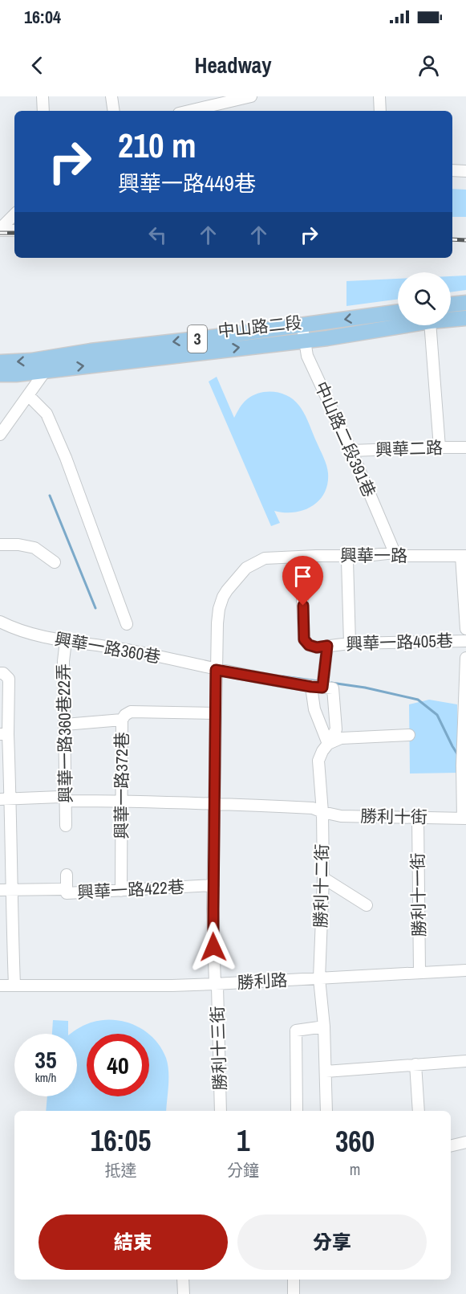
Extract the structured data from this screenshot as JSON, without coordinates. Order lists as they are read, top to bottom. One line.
{"streets":{"main road":["中山路二段","3"],"street":["中山路二段391巷","興華二路","興華一路","興華一路405巷","興華一路360巷","興華一路360巷22弄","興華一路372巷","勝利十街","勝利十二街","興華一路422巷","勝利十一街","勝利路","勝利十三街"]},"crossings":[["中山路二段","中山路二段391巷"],["中山路二段391巷","興華二路"],["中山路二段391巷","興華一路"],["興華一路","興華一路405巷"],["興華一路","興華一路360巷"],["興華一路","興華一路372巷"],["興華一路","勝利十街"],["興華一路","興華一路422巷"],["興華一路","勝利路"],["興華一路","勝利十三街"],["興華一路360巷","興華一路360巷22弄"],["興華一路360巷","勝利十二街"],["興華一路360巷22弄","勝利十街"],["興華一路372巷","勝利十街"],["興華一路372巷","興華一路422巷"],["勝利十街","勝利十二街"],["勝利十街","勝利十一街"],["勝利十二街","勝利路"],["勝利十一街","勝利路"],["勝利路","勝利十三街"]],"page":{"status":"16:04","header":"Headway","turn":["210 m","興華一路449巷"],"speed":"35 km/h","limit":"40","eta":["16:05","抵達","1","分鐘","360","m"],"buttons":["結束","分享"]}}
